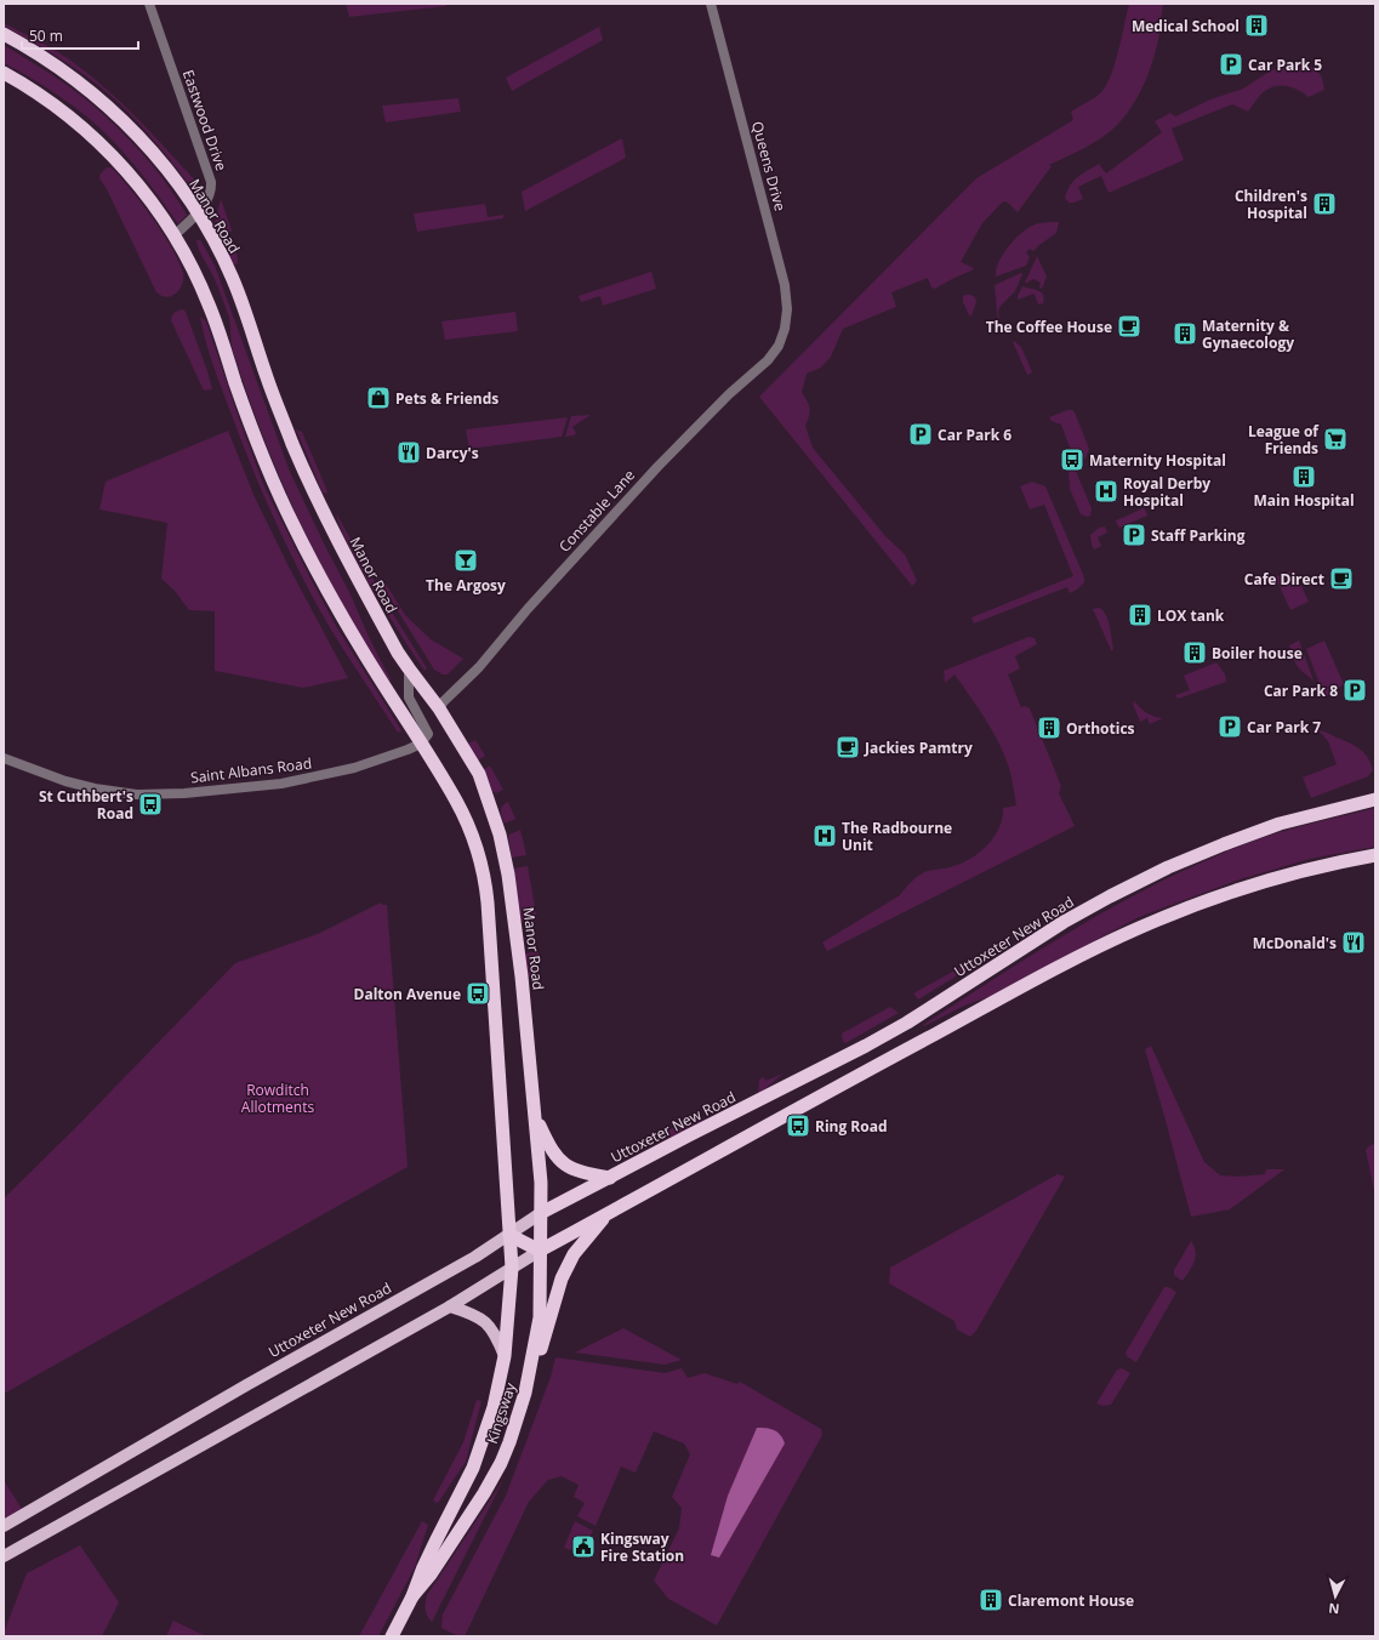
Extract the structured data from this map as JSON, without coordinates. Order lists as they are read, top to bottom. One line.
{"streets":{"highway":["Manor Road","Uttoxeter New Road","Kingsway"],"street":["Eastwood Drive","Queens Drive","Constable Lane","Saint Albans Road"]},"crossings":[["Eastwood Drive","Manor Road"],["Queens Drive","Constable Lane"],["Manor Road","Constable Lane"],["Manor Road","Uttoxeter New Road"],["Manor Road","Kingsway"],["Uttoxeter New Road","Kingsway"]],"parks":["Rowditch Allotments"],"places":{"building":["Medical School","Children's Hospital","Maternity & Gynaecology","Main Hospital","LOX tank","Boiler house","Orthotics","Claremont House"],"parking":["Car Park 5","Car Park 6","Staff Parking","Car Park 8","Car Park 7"],"cafe":["The Coffee House","Cafe Direct","Jackies Pamtry"],"shop":["Pets & Friends"],"supermarket":["League of Friends"],"restaurant":["Darcy's","McDonald's"],"bus stop":["Maternity Hospital","St Cuthbert's Road","Dalton Avenue","Ring Road"],"hospital":["Royal Derby Hospital","The Radbourne Unit"],"bar":["The Argosy"],"public building":["Kingsway Fire Station"]},"scale_bar":"50 m","north":"bottom"}
